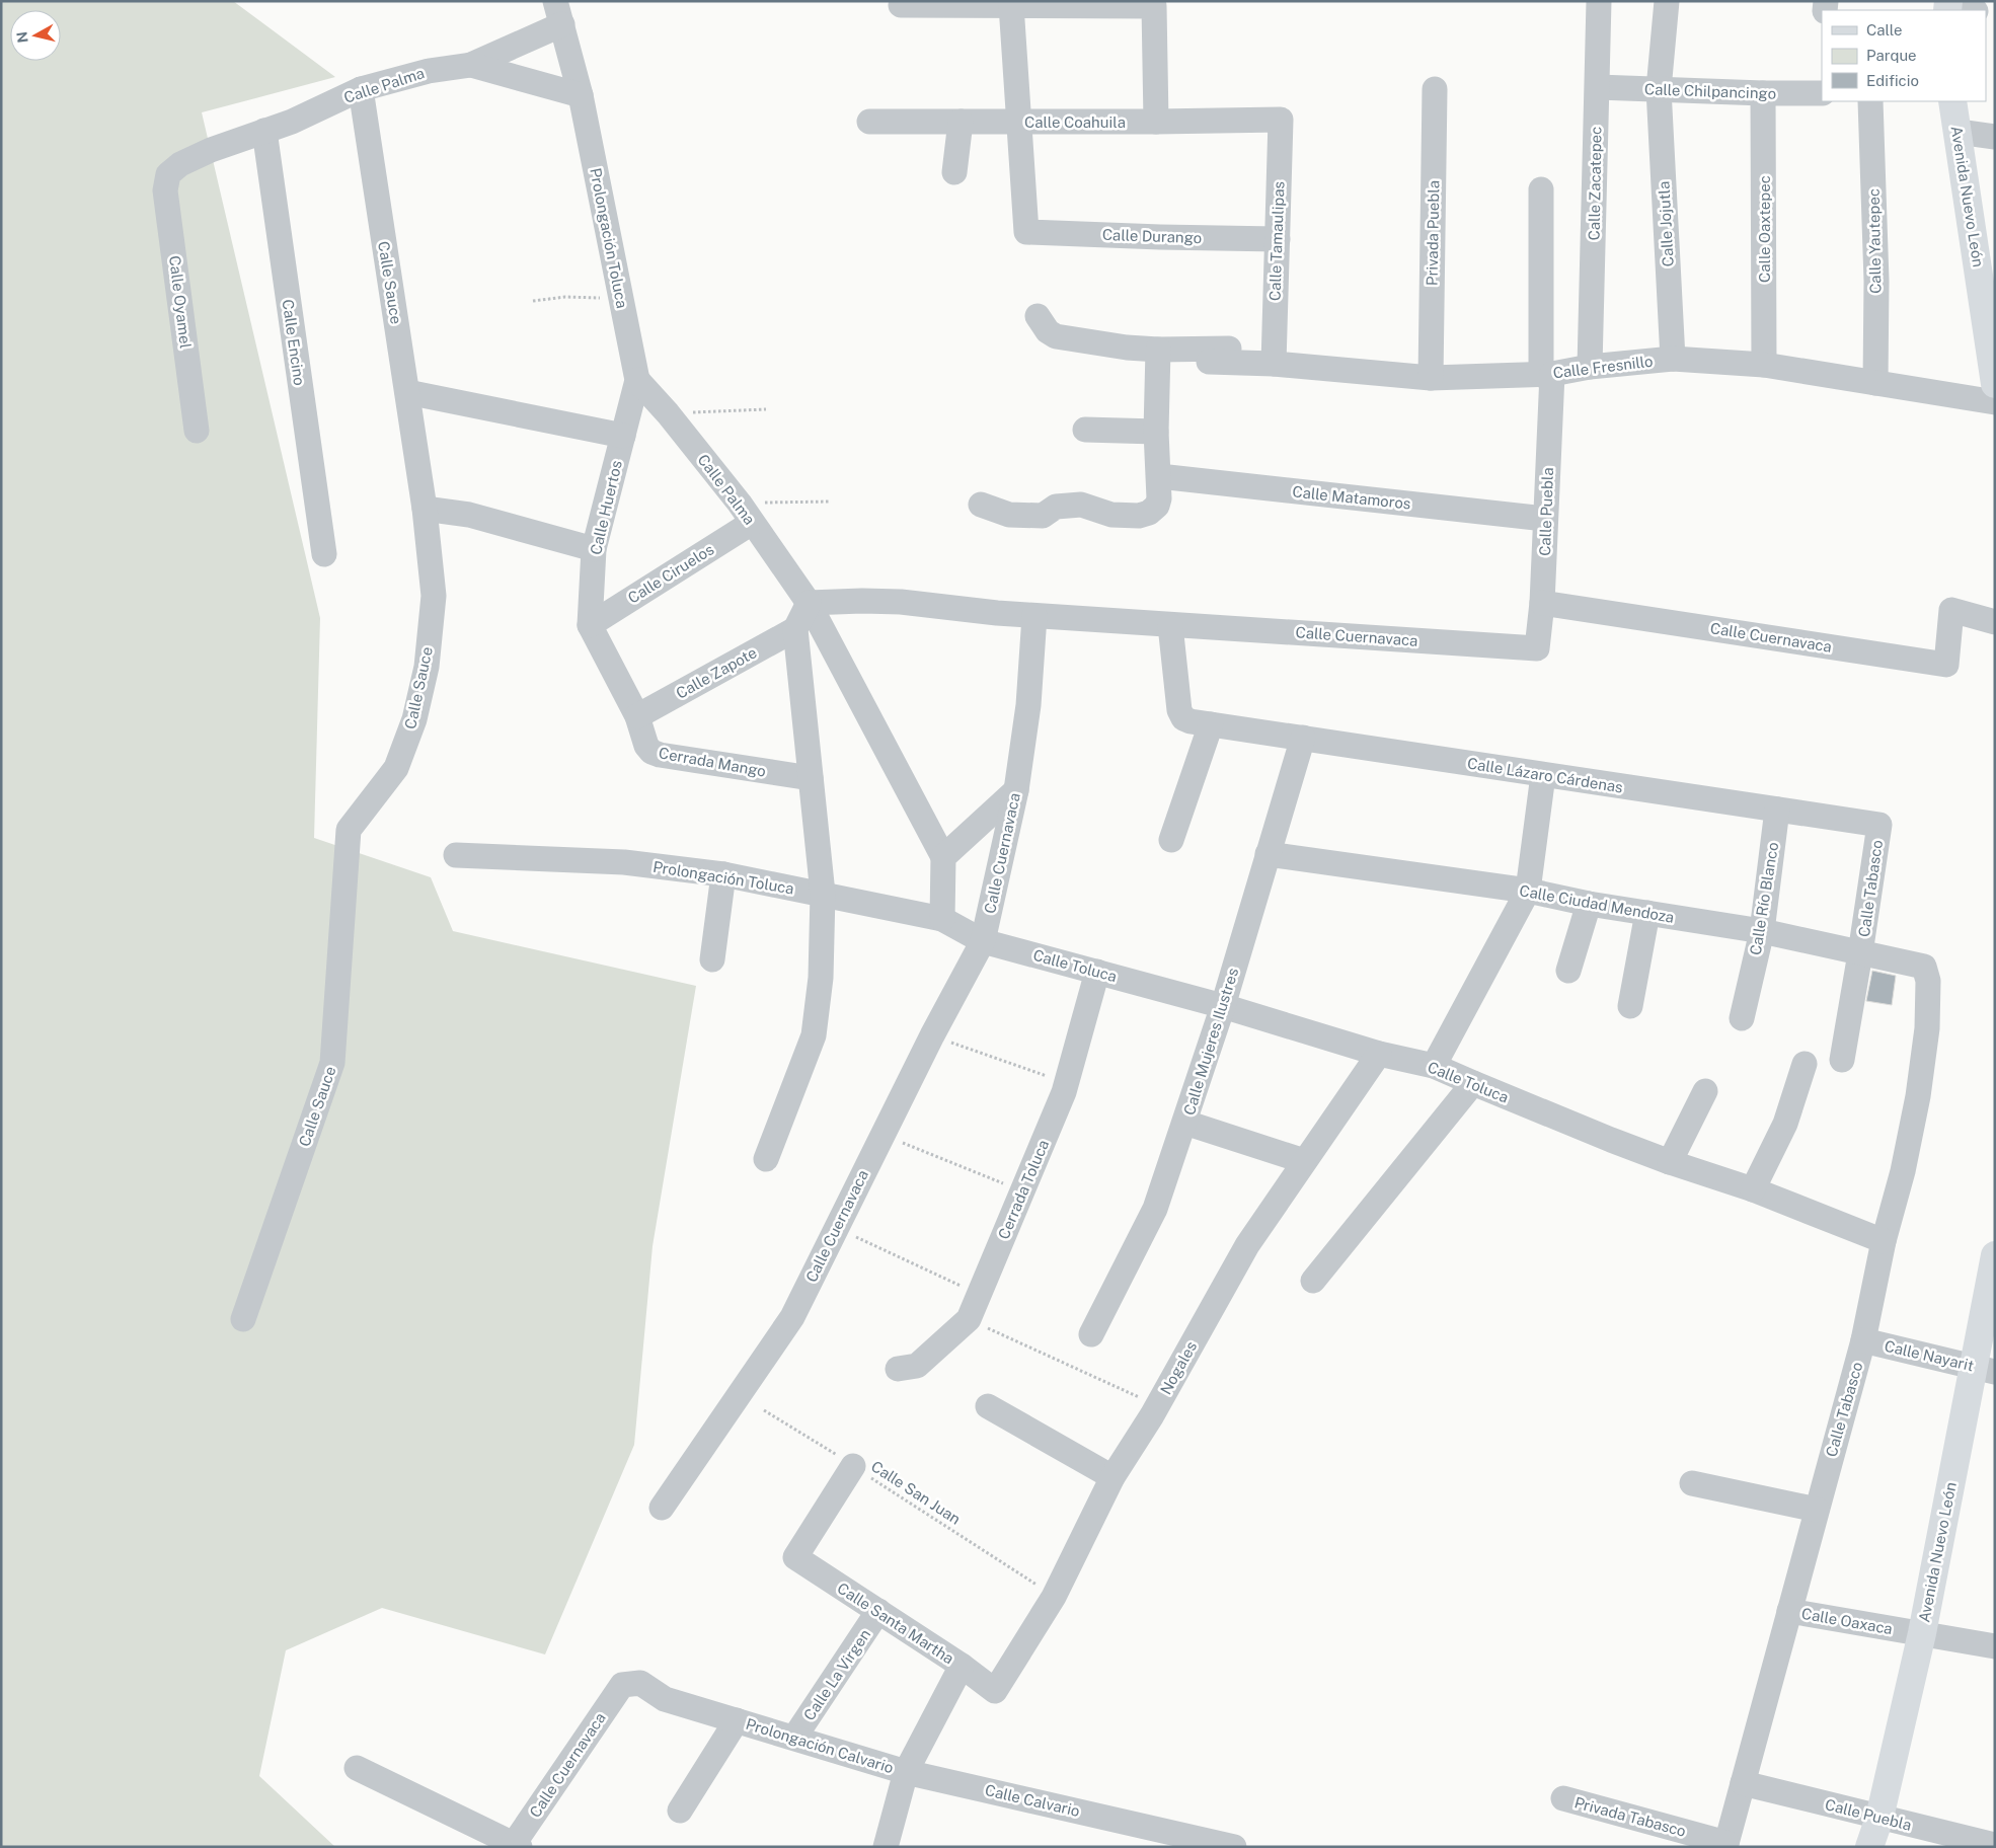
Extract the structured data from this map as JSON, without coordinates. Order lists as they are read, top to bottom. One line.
{"streets":{"main road":["Avenida Nuevo León"],"street":["Calle Palma","Calle Chilpancingo","Calle Coahuila","Calle Zacatepec","Calle Jojutla","Calle Oaxtepec","Privada Puebla","Calle Durango","Prolongación Toluca","Calle Tamaulipas","Calle Yautepec","Calle Sauce","Calle Oyamel","Calle Encino","Calle Fresnillo","Calle Matamoros","Calle Huertos","Calle Puebla","Calle Ciruelos","Calle Cuernavaca","Calle Zapote","Cerrada Mango","Calle Lázaro Cárdenas","Calle Tabasco","Calle Río Blanco","Calle Ciudad Mendoza","Calle Toluca","Calle Mujeres Ilustres","Cerrada Toluca","Calle Nayarit","Nogales","Calle Oaxaca","Calle Santa Martha","Calle La Virgen","Prolongación Calvario","Calle Calvario","Privada Tabasco"],"path":["Calle San Juan"]},"crossings":[["Calle Palma","Prolongación Toluca"],["Calle Palma","Calle Sauce"],["Calle Palma","Calle Oyamel"],["Calle Palma","Calle Encino"],["Calle Palma","Calle Huertos"],["Calle Palma","Calle Ciruelos"],["Calle Chilpancingo","Calle Zacatepec"],["Calle Chilpancingo","Calle Jojutla"],["Calle Chilpancingo","Calle Oaxtepec"],["Calle Coahuila","Calle Durango"],["Calle Coahuila","Calle Tamaulipas"],["Calle Zacatepec","Calle Fresnillo"],["Avenida Nuevo León","Calle Puebla"],["Avenida Nuevo León","Calle Nayarit"],["Avenida Nuevo León","Calle Oaxaca"],["Calle Jojutla","Calle Fresnillo"],["Calle Oaxtepec","Calle Fresnillo"],["Privada Puebla","Calle Fresnillo"],["Calle Durango","Calle Tamaulipas"],["Prolongación Toluca","Calle Huertos"],["Prolongación Toluca","Calle Cuernavaca"],["Prolongación Toluca","Calle Toluca"],["Calle Tamaulipas","Calle Fresnillo"],["Calle Yautepec","Calle Fresnillo"],["Calle Fresnillo","Calle Puebla"],["Calle Matamoros","Calle Puebla"],["Calle Huertos","Calle Ciruelos"],["Calle Puebla","Calle Cuernavaca"],["Calle Puebla","Calle Tabasco"],["Calle Cuernavaca","Calle Lázaro Cárdenas"],["Calle Cuernavaca","Calle Toluca"],["Calle Cuernavaca","Prolongación Calvario"],["Calle Zapote","Cerrada Mango"],["Calle Lázaro Cárdenas","Calle Tabasco"],["Calle Lázaro Cárdenas","Calle Río Blanco"],["Calle Lázaro Cárdenas","Calle Mujeres Ilustres"],["Calle Tabasco","Calle Ciudad Mendoza"],["Calle Tabasco","Calle Toluca"],["Calle Tabasco","Calle Nayarit"],["Calle Tabasco","Calle Oaxaca"],["Calle Tabasco","Privada Tabasco"],["Calle Río Blanco","Calle Ciudad Mendoza"],["Calle Ciudad Mendoza","Calle Mujeres Ilustres"],["Calle Toluca","Calle Mujeres Ilustres"],["Calle Toluca","Cerrada Toluca"],["Calle Toluca","Nogales"],["Nogales","Calle San Juan"],["Nogales","Calle Santa Martha"],["Calle San Juan","Calle Santa Martha"],["Calle Santa Martha","Calle La Virgen"],["Calle Santa Martha","Prolongación Calvario"],["Calle La Virgen","Prolongación Calvario"],["Prolongación Calvario","Calle Calvario"]],"legend":["Calle","Parque","Edificio"],"north":"left"}
